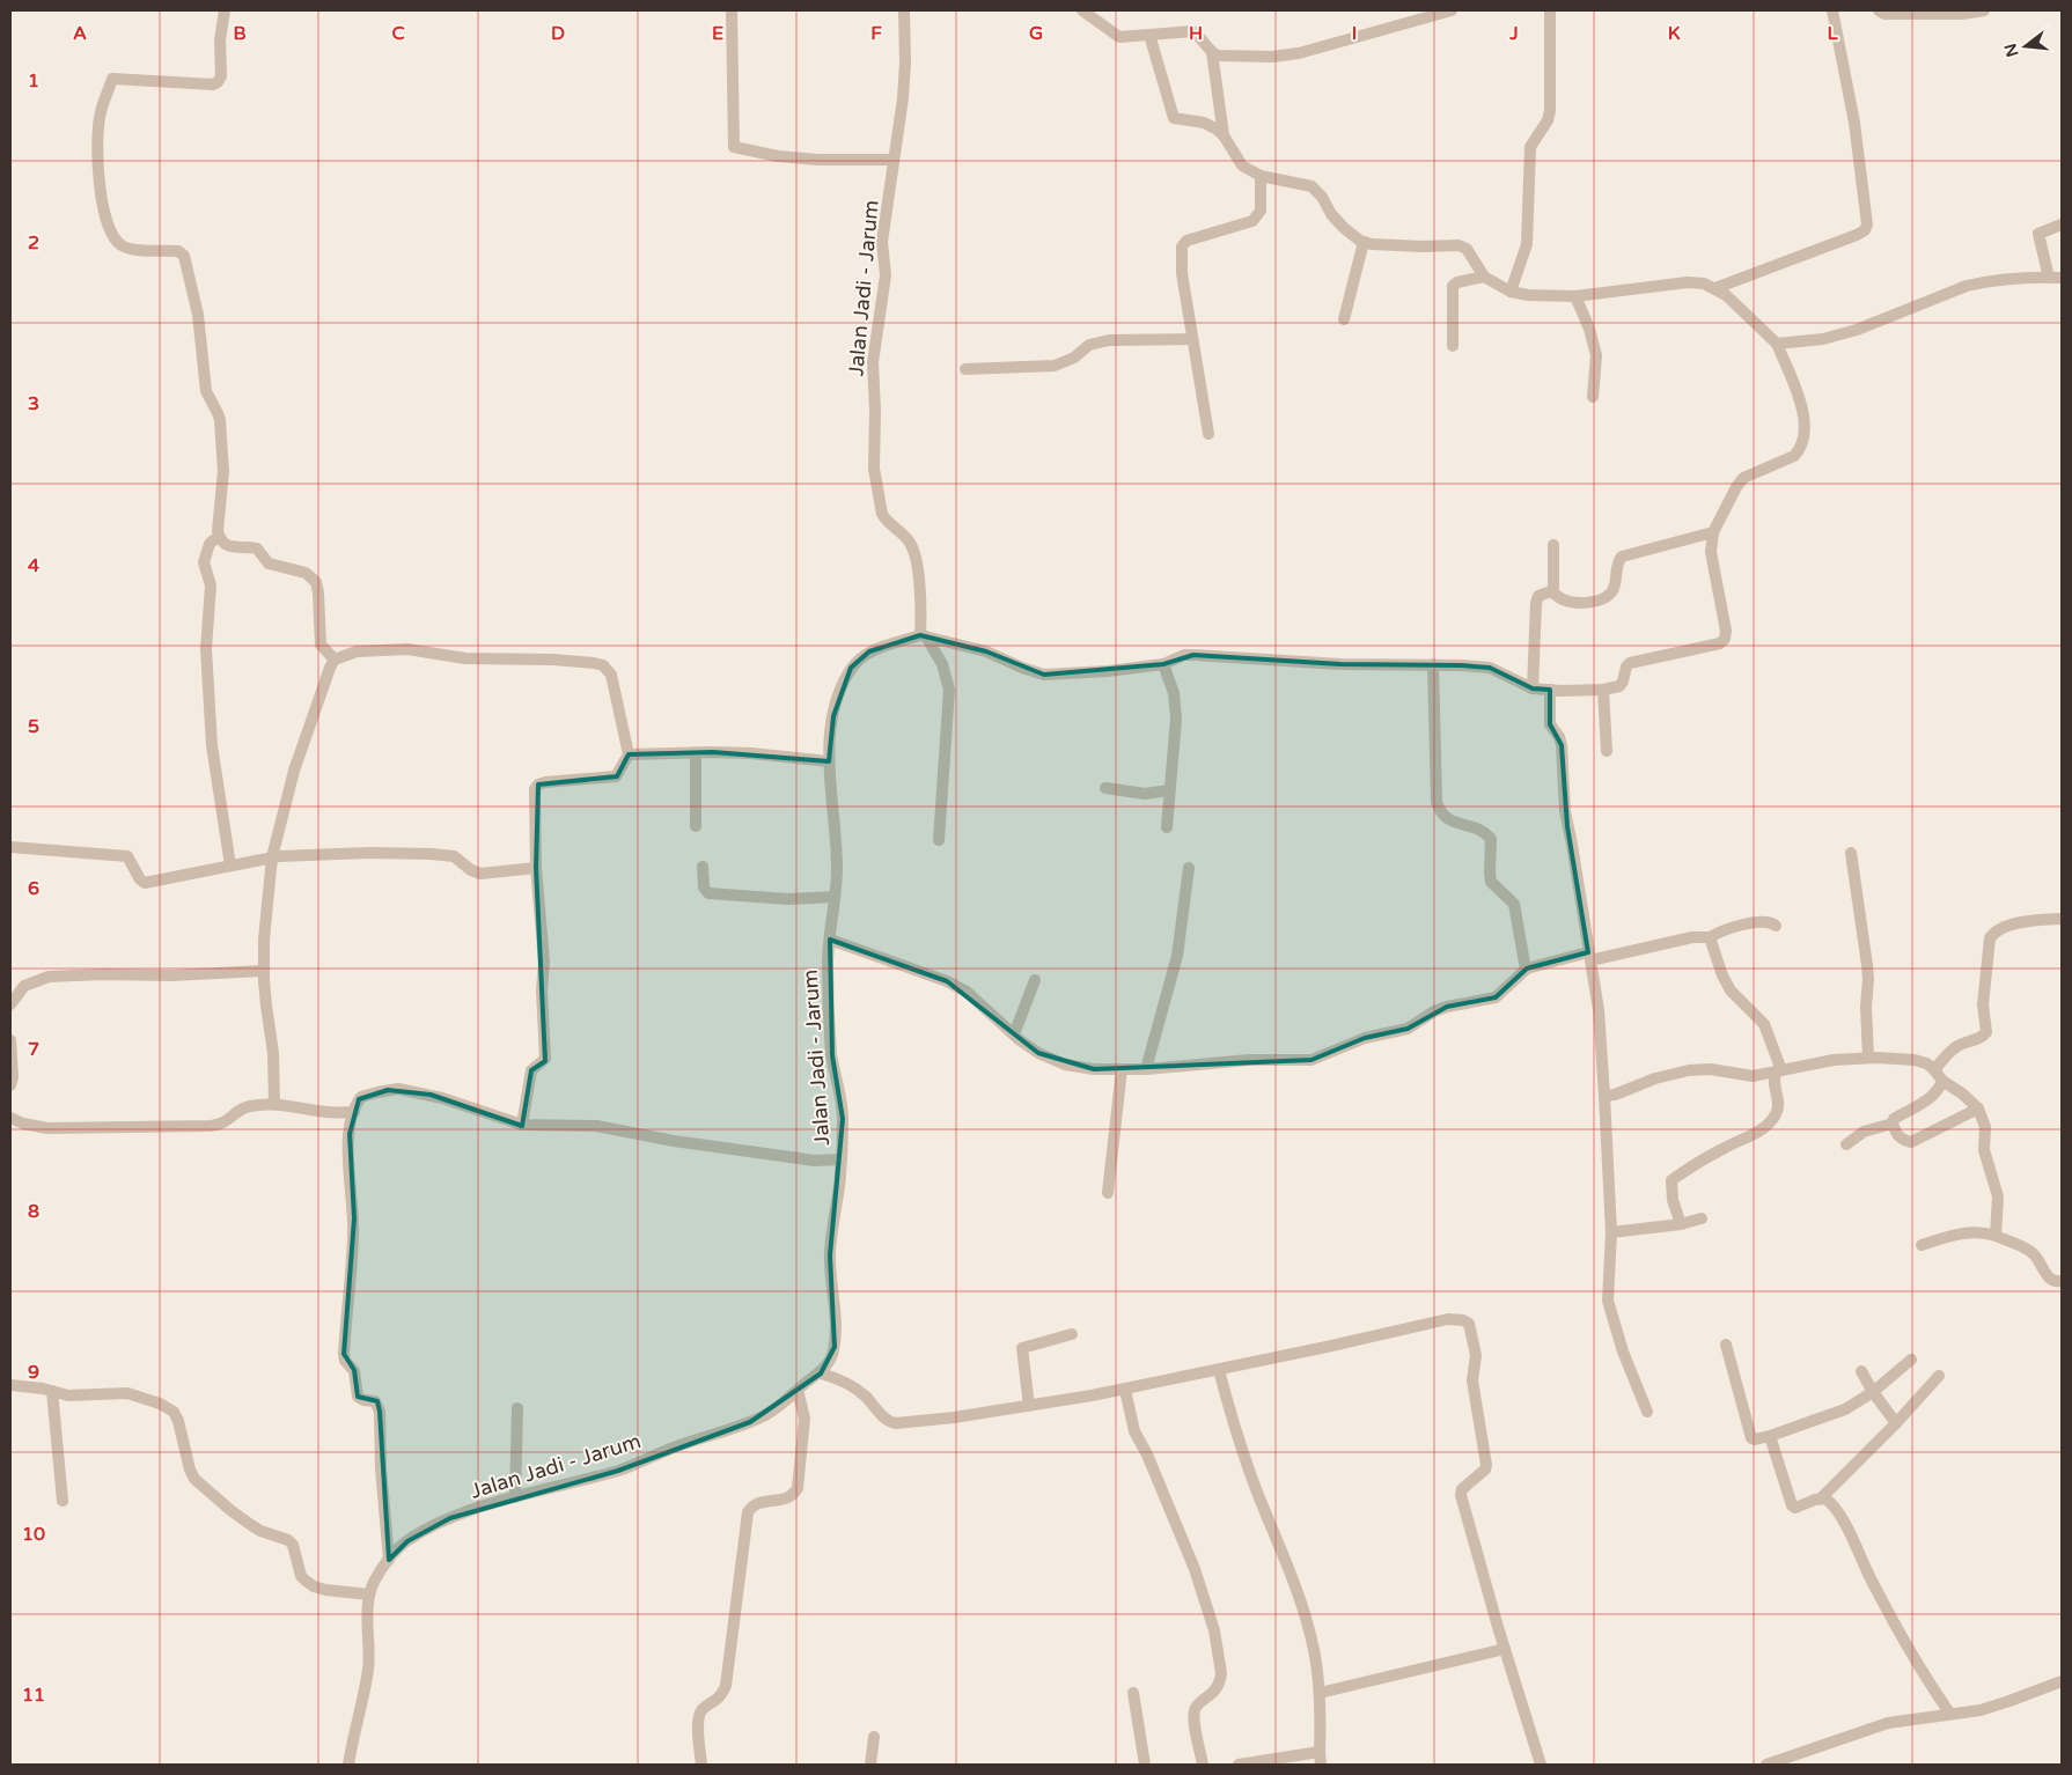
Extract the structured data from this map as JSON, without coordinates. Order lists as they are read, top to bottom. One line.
{"streets":{"street":["Jalan Jadi - Jarum"]},"north":"left","grid":{"columns":["A","B","C","D","E","F","G","H","I","J","K","L"],"rows":["1","2","3","4","5","6","7","8","9","10","11"]}}
